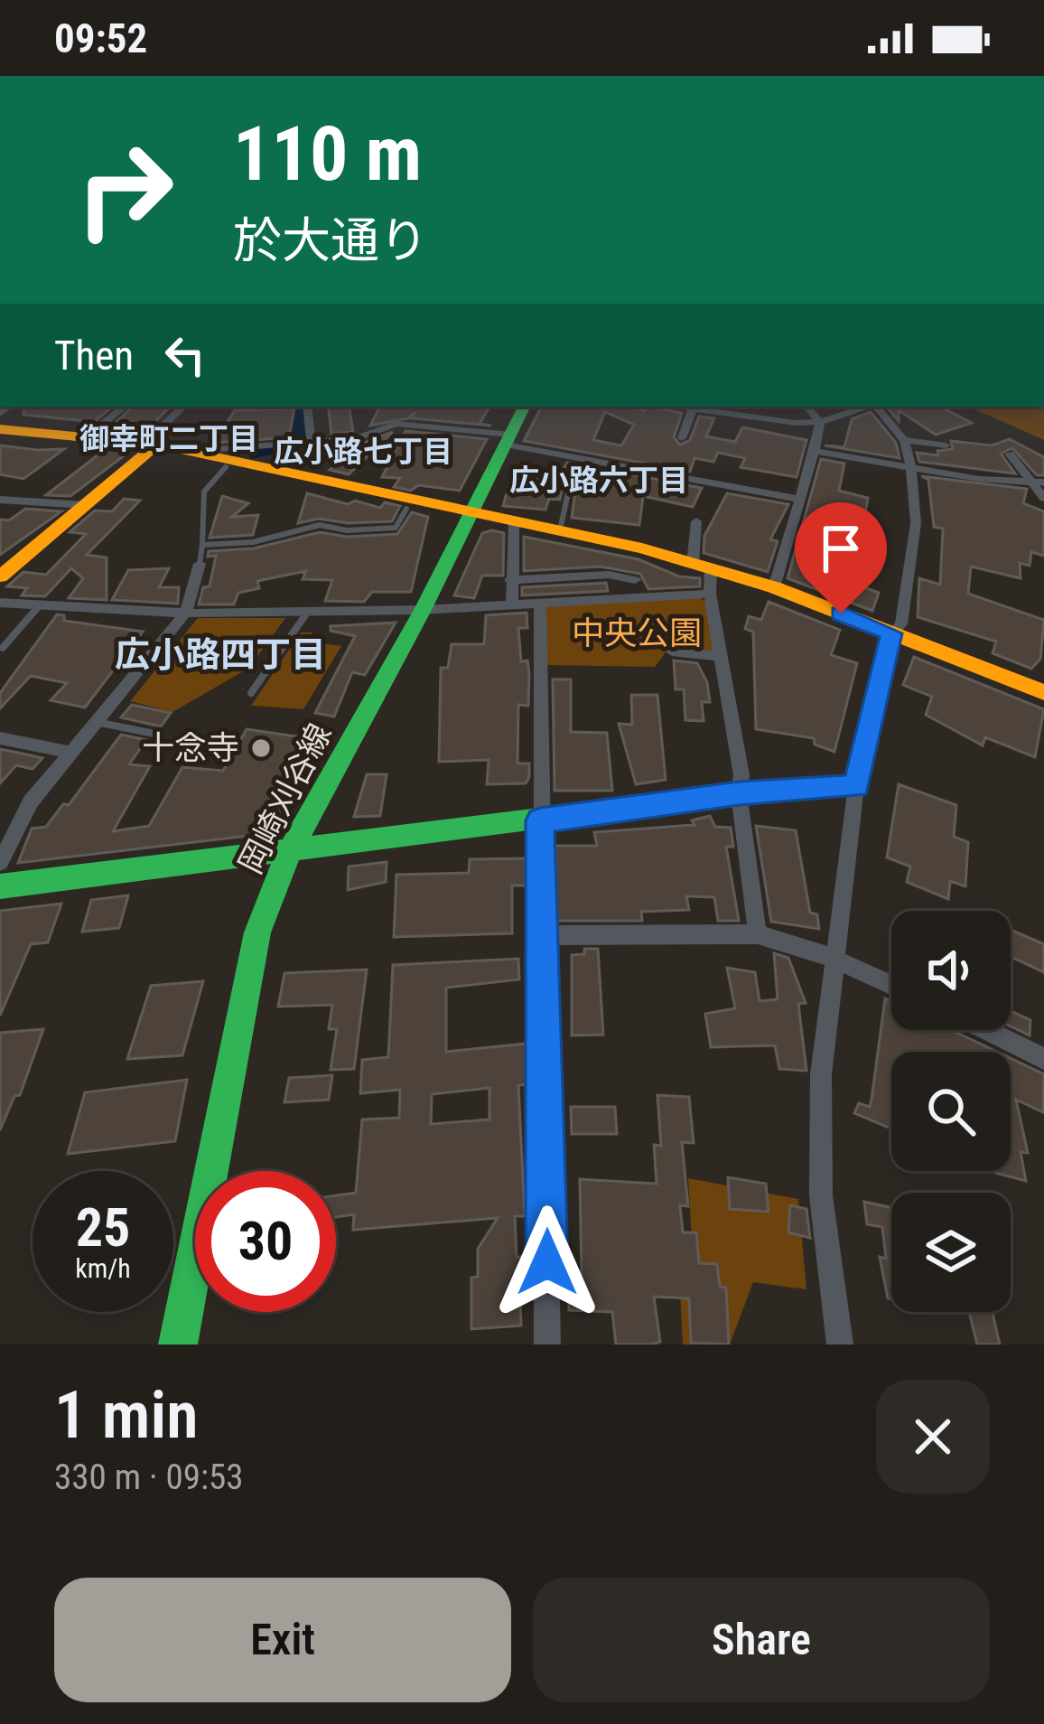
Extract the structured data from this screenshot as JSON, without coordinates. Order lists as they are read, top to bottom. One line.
{"streets":{"main road":["岡崎刈谷線"]},"districts":["御幸町二丁目","広小路七丁目","広小路六丁目","広小路四丁目"],"parks":["中央公園"],"places":["十念寺"],"page":{"status":"09:52","turn":["110 m","於大通り"],"then":"Then","speed":"25 km/h","limit":"30","heading":["1 min","330 m · 09:53"],"buttons":["Exit","Share"]}}
